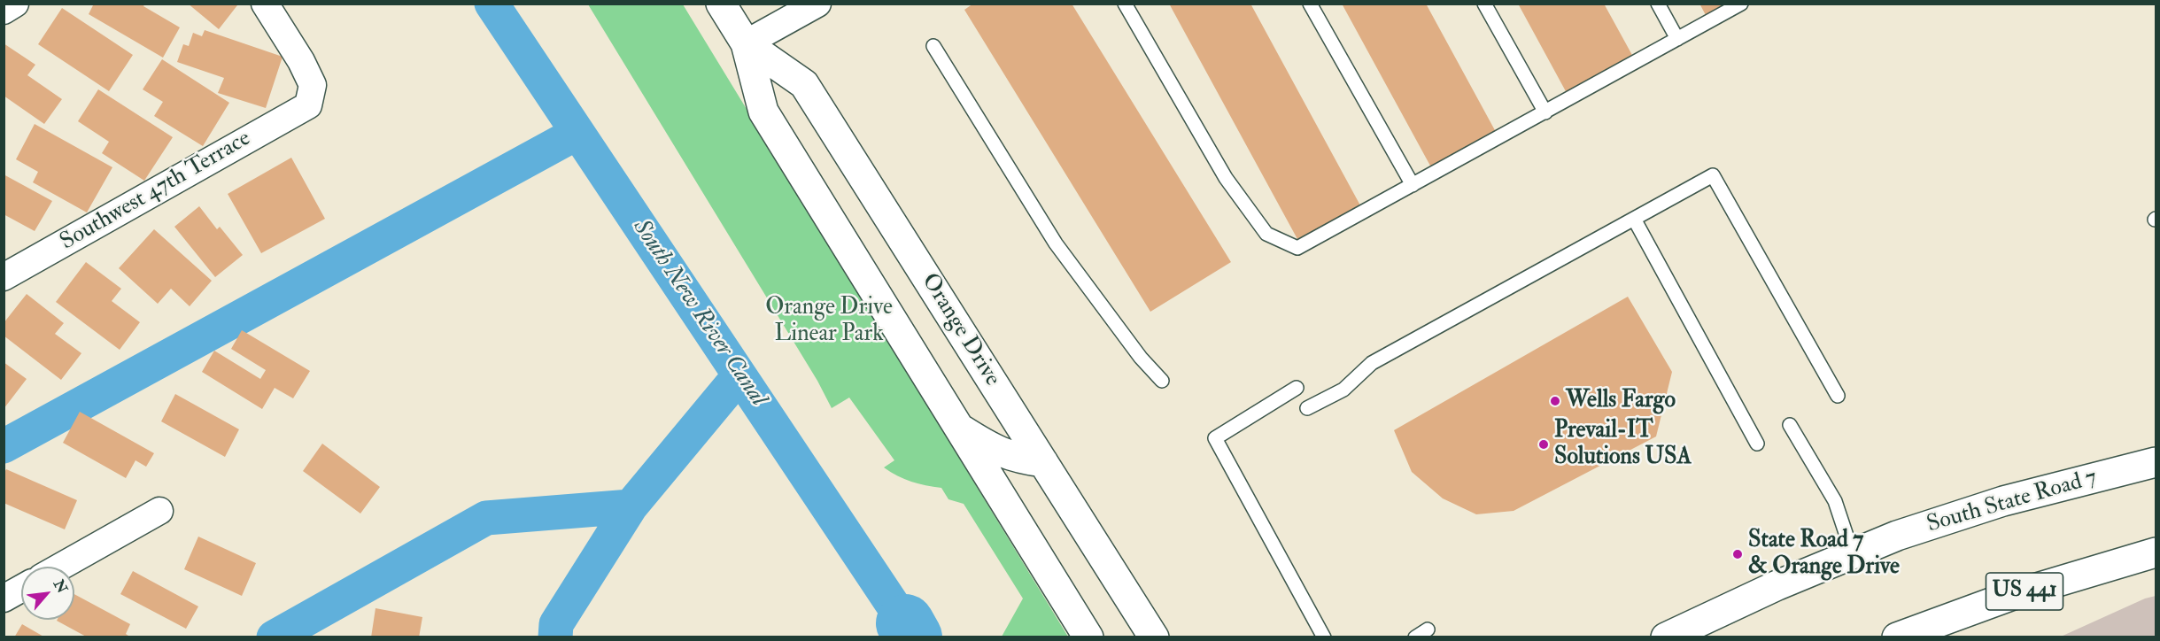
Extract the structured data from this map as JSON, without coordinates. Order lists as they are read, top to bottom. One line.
{"streets":{"street":["Southwest 47th Terrace","Orange Drive","South State Road 7","US 441"]},"water":["South New River Canal"],"parks":["Orange Drive Linear Park"],"places":["Wells Fargo","Prevail-IT Solutions USA","State Road 7 & Orange Drive"],"north":"top right"}
